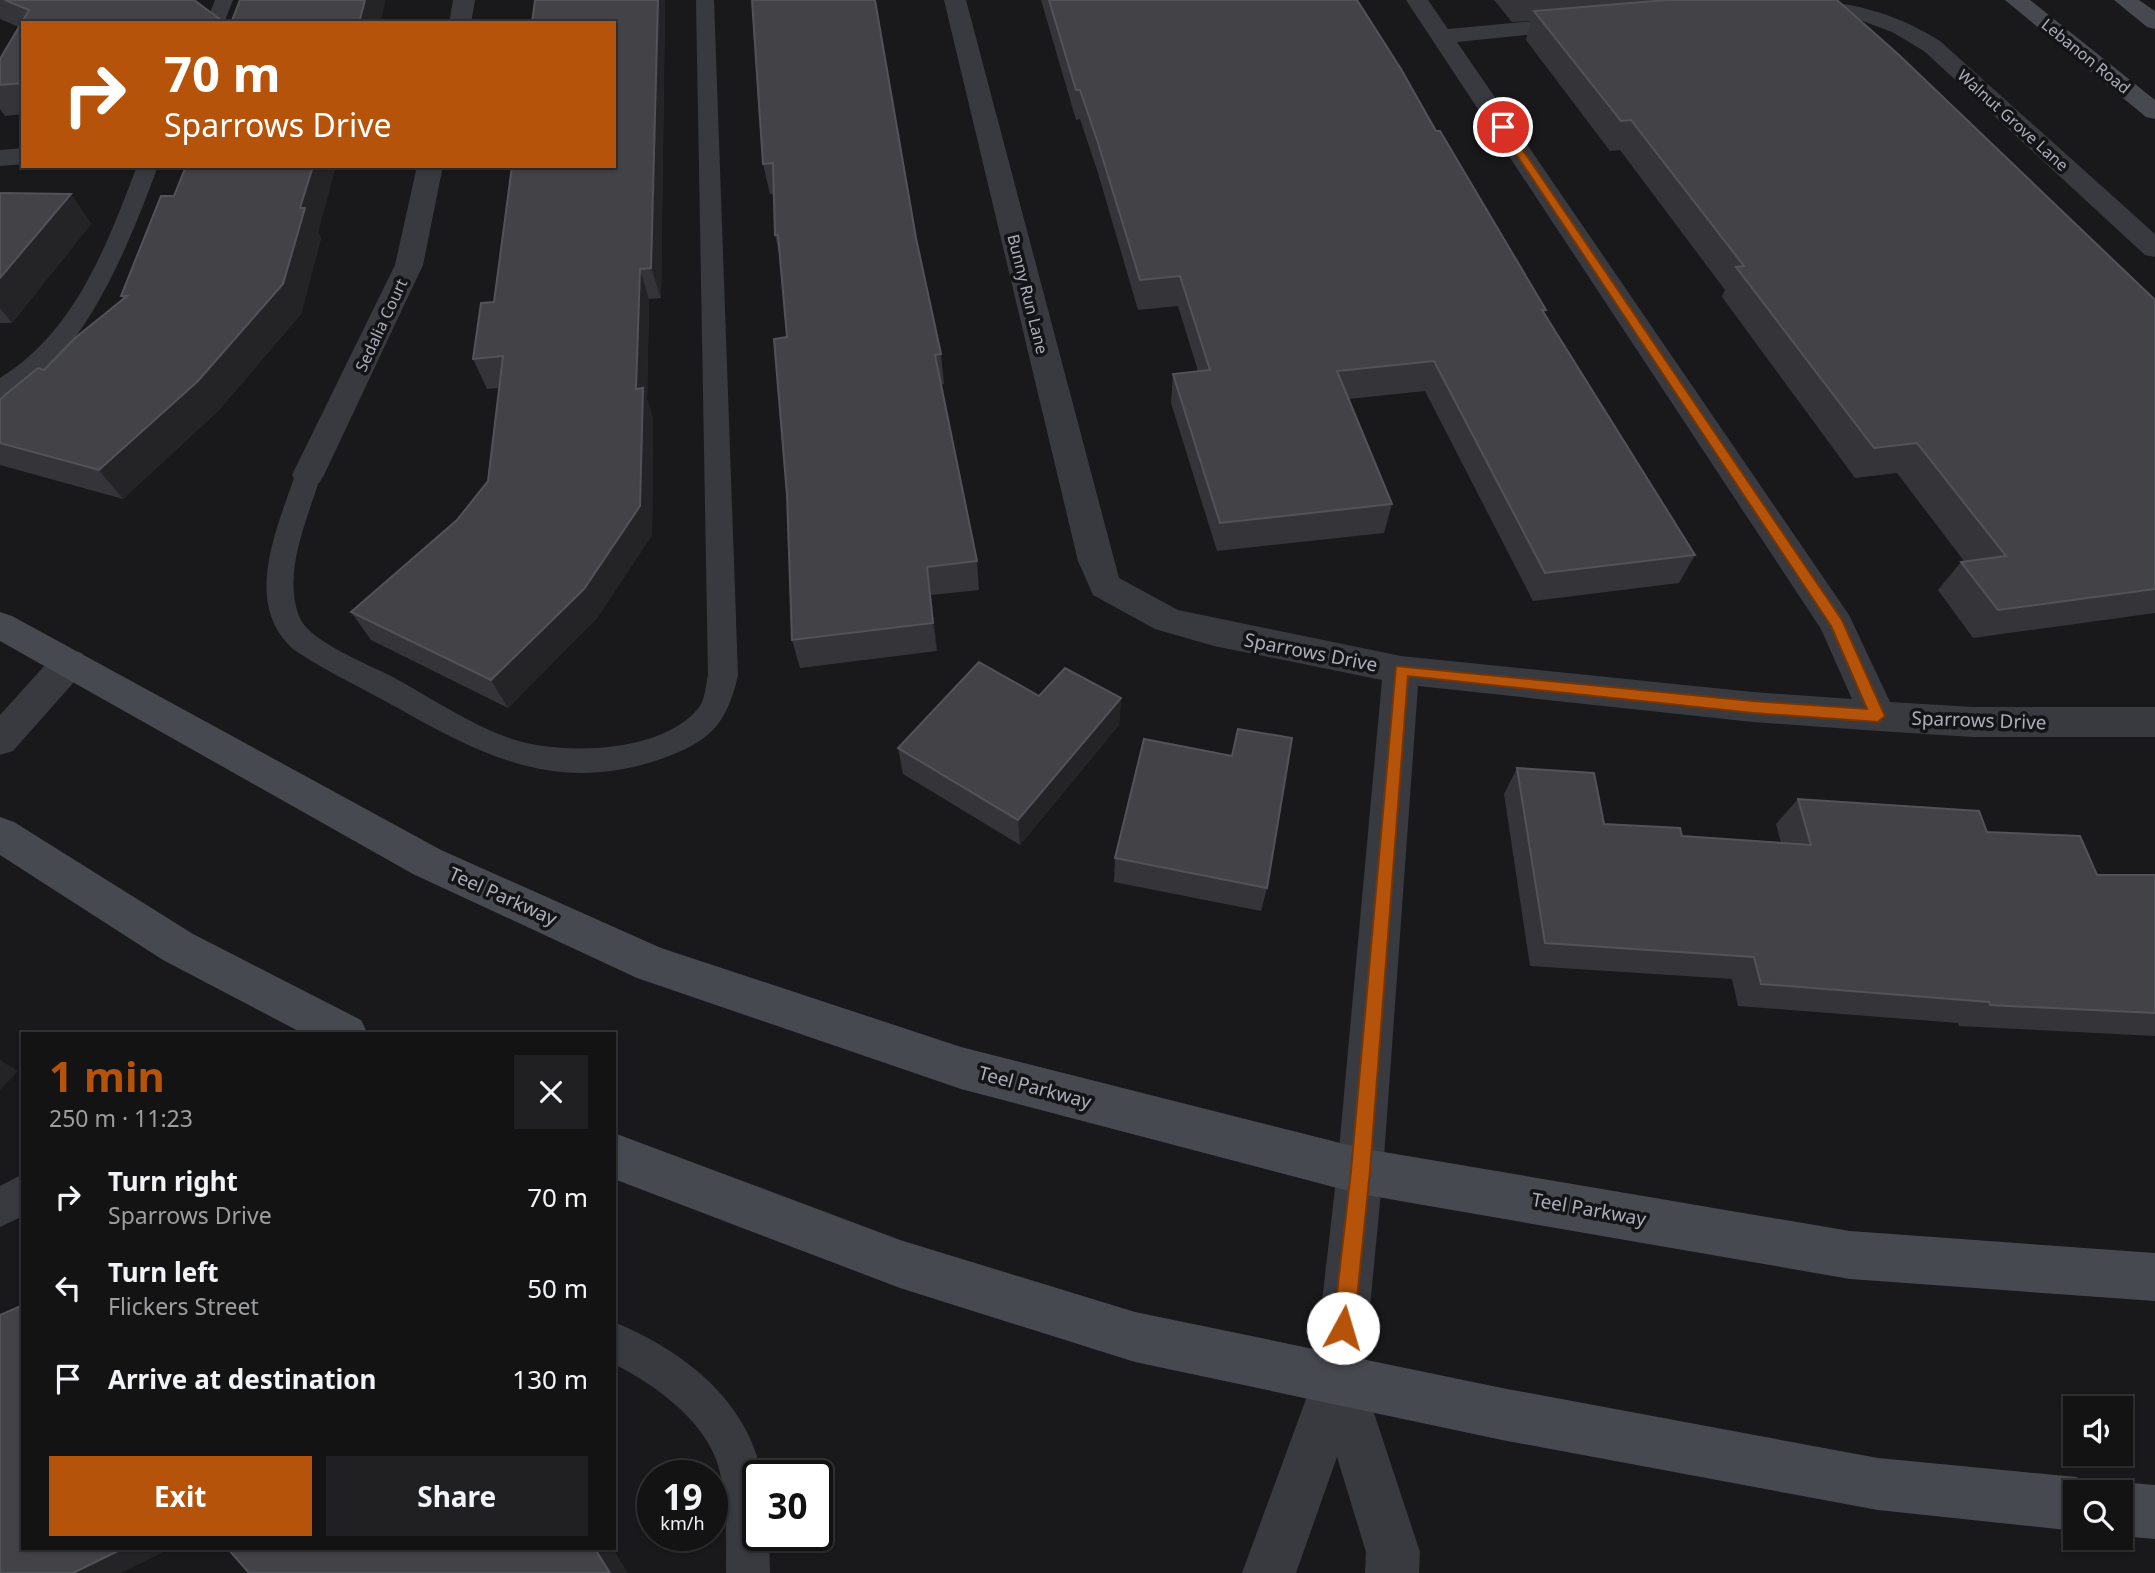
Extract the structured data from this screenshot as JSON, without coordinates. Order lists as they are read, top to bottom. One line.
{"streets":{"main road":["Lebanon Road","Teel Parkway"],"street":["Walnut Grove Lane","Bunny Run Lane","Sedalia Court","Sparrows Drive"]},"crossings":[["Bunny Run Lane","Sparrows Drive"]],"page":{"turn":["70 m","Sparrows Drive"],"heading":["1 min","250 m · 11:23"],"list":[{"name":"Turn right","note":"Sparrows Drive","value":"70 m"},{"name":"Turn left","note":"Flickers Street","value":"50 m"},{"name":"Arrive at destination","value":"130 m"}],"buttons":["Exit","Share"],"speed":"19 km/h","limit":"30"}}
